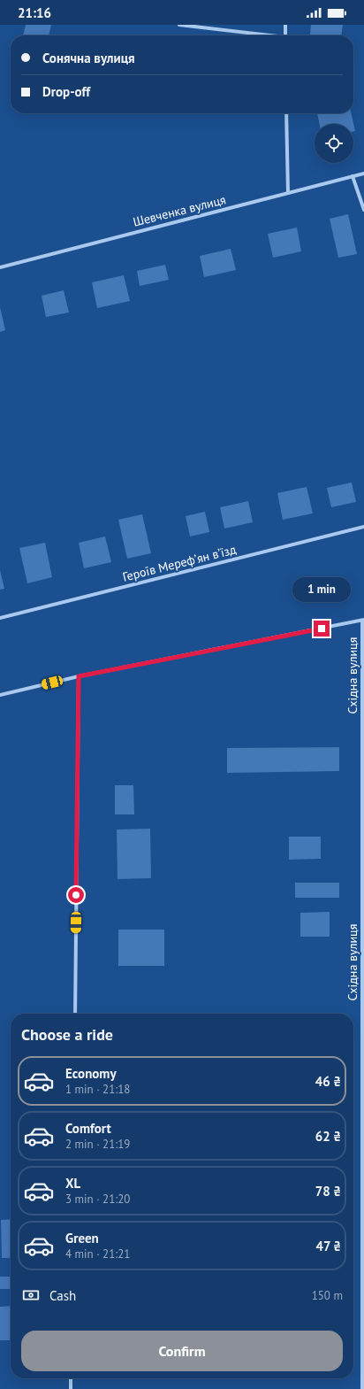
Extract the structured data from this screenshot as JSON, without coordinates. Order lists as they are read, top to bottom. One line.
{"streets":{"street":["Шевченка вулиця","Героїв Мерефʼян вʼїзд","Східна вулиця"]},"page":{"status":"21:16","banner":["Сонячна вулиця","Drop-off"],"bubble":"1 min","heading":"Choose a ride","list":[{"name":"Economy","note":"1 min · 21:18","value":"46 ₴"},{"name":"Comfort","note":"2 min · 21:19","value":"62 ₴"},{"name":"XL","note":"3 min · 21:20","value":"78 ₴"},{"name":"Green","note":"4 min · 21:21","value":"47 ₴"}],"pay":["Cash","150 m"],"buttons":"Confirm"}}
